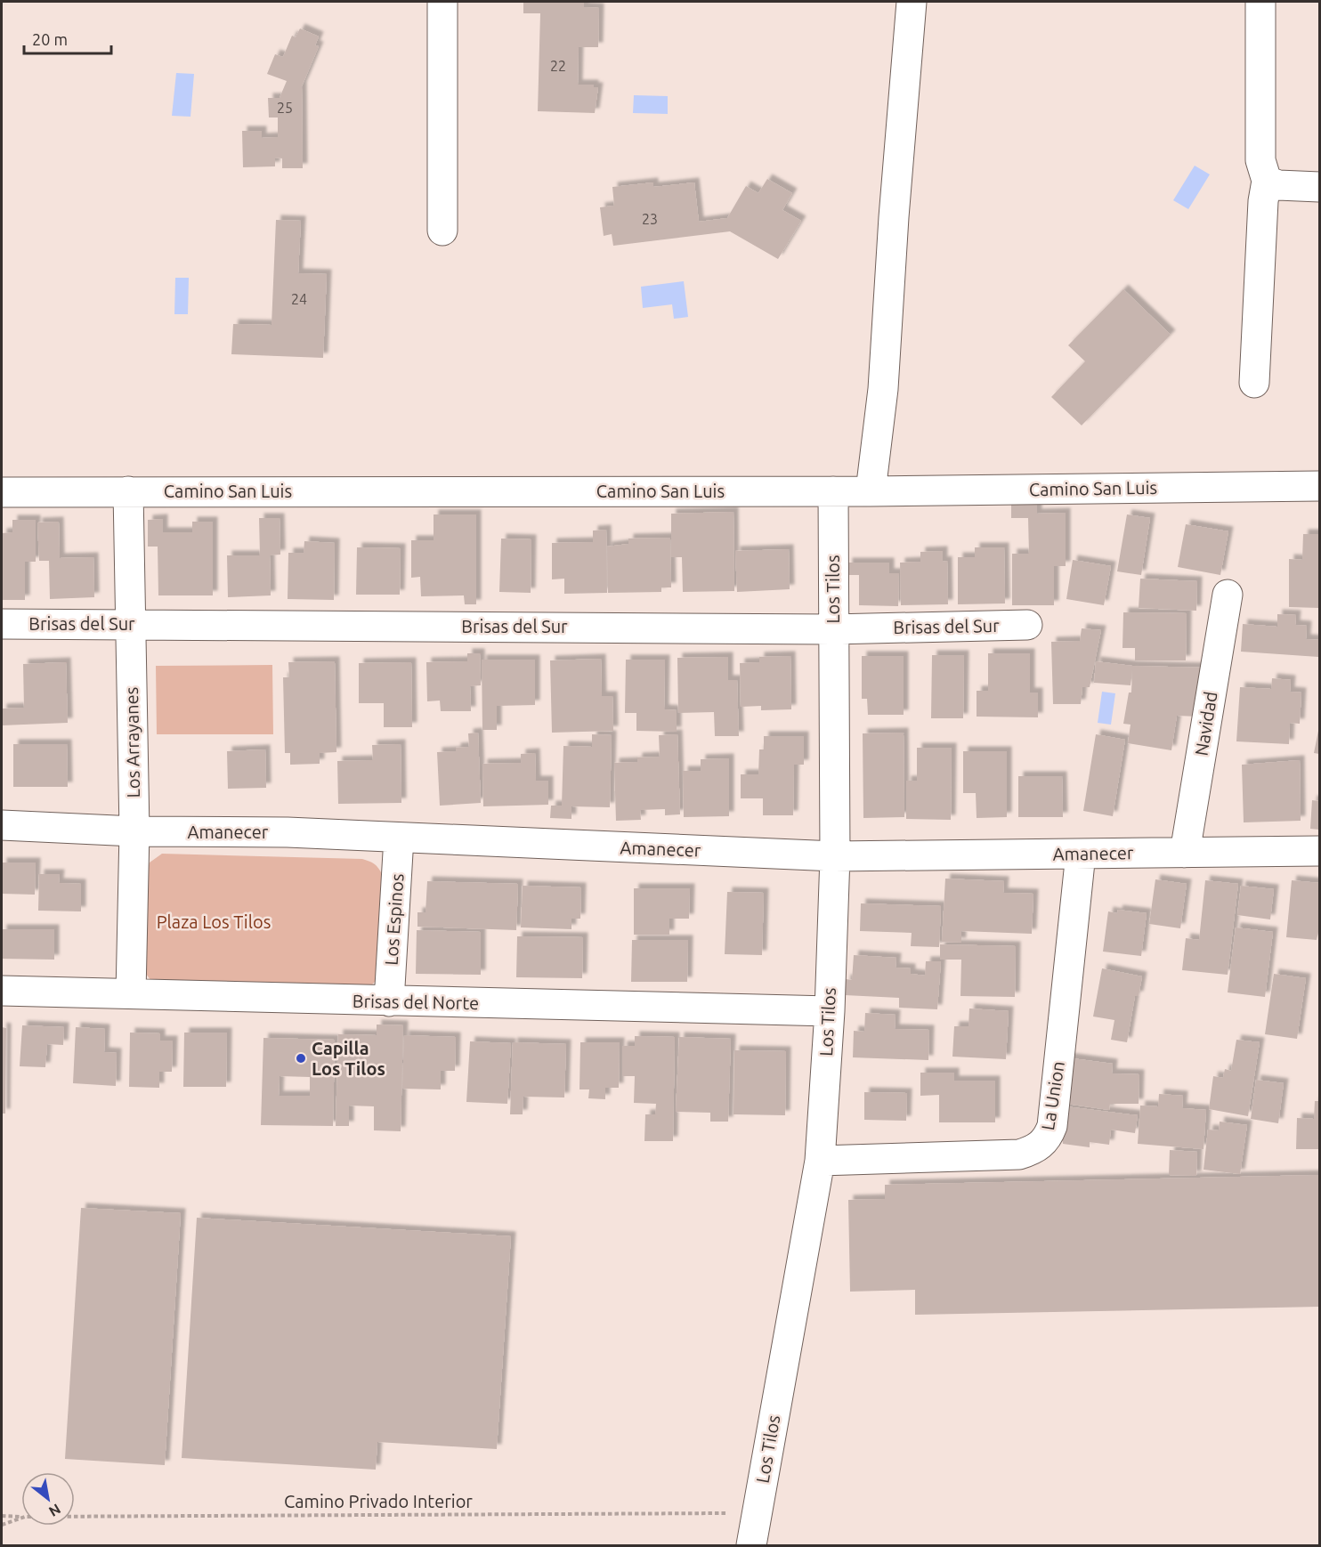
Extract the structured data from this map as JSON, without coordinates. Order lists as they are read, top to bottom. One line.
{"streets":{"street":["Camino San Luis","Los Tilos","Brisas del Sur","Navidad","Los Arrayanes","Amanecer","Los Espinos","Brisas del Norte","La Union"],"path":["Camino Privado Interior"]},"crossings":[["Camino San Luis","Los Tilos"],["Camino San Luis","Los Arrayanes"],["Los Tilos","Brisas del Sur"],["Los Tilos","Amanecer"],["Los Tilos","Brisas del Norte"],["Los Tilos","La Union"],["Los Tilos","Camino Privado Interior"],["Brisas del Sur","Los Arrayanes"],["Navidad","Amanecer"],["Los Arrayanes","Amanecer"],["Los Arrayanes","Brisas del Norte"],["Amanecer","Los Espinos"],["Amanecer","La Union"],["Los Espinos","Brisas del Norte"]],"parks":["Plaza Los Tilos"],"places":["Capilla Los Tilos"],"house_numbers":["22","25","23","24"],"scale_bar":"20 m","north":"bottom right"}
